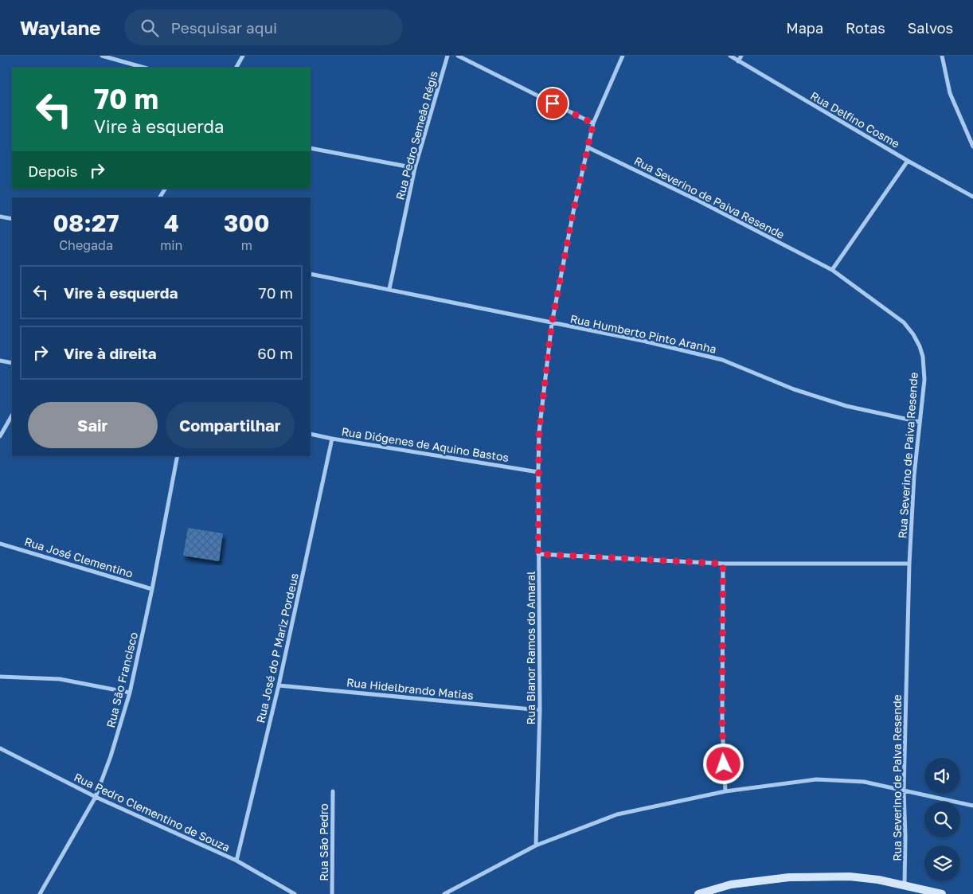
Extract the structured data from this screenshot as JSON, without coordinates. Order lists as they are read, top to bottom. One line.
{"streets":{"street":["Rua Delfino Cosme","Rua Pedro Semeão Régis","Rua Severino de Paiva Resende","Rua Humberto Pinto Aranha","Rua Diógenes de Aquino Bastos","Rua José Clementino","Rua José do P Mariz Pordeus","Rua Bianor Ramos do Amaral","Rua São Francisco","Rua Hidelbrando Matias","Rua Pedro Clementino de Souza","Rua São Pedro"]},"crossings":[["Rua Pedro Semeão Régis","Rua Humberto Pinto Aranha"],["Rua Severino de Paiva Resende","Rua Humberto Pinto Aranha"],["Rua Severino de Paiva Resende","Rua Bianor Ramos do Amaral"],["Rua Humberto Pinto Aranha","Rua Bianor Ramos do Amaral"],["Rua Diógenes de Aquino Bastos","Rua José do P Mariz Pordeus"],["Rua Diógenes de Aquino Bastos","Rua Bianor Ramos do Amaral"],["Rua José Clementino","Rua São Francisco"],["Rua José do P Mariz Pordeus","Rua Hidelbrando Matias"],["Rua José do P Mariz Pordeus","Rua Pedro Clementino de Souza"],["Rua Bianor Ramos do Amaral","Rua Hidelbrando Matias"],["Rua São Francisco","Rua Pedro Clementino de Souza"]],"page":{"header":"Waylane","search":"Pesquisar aqui","nav":["Mapa","Rotas","Salvos"],"turn":["70 m","Vire à esquerda"],"then":"Depois","eta":["08:27","Chegada","4","min","300","m"],"list":[{"name":"Vire à esquerda","value":"70 m"},{"name":"Vire à direita","value":"60 m"}],"buttons":["Sair","Compartilhar"]}}
